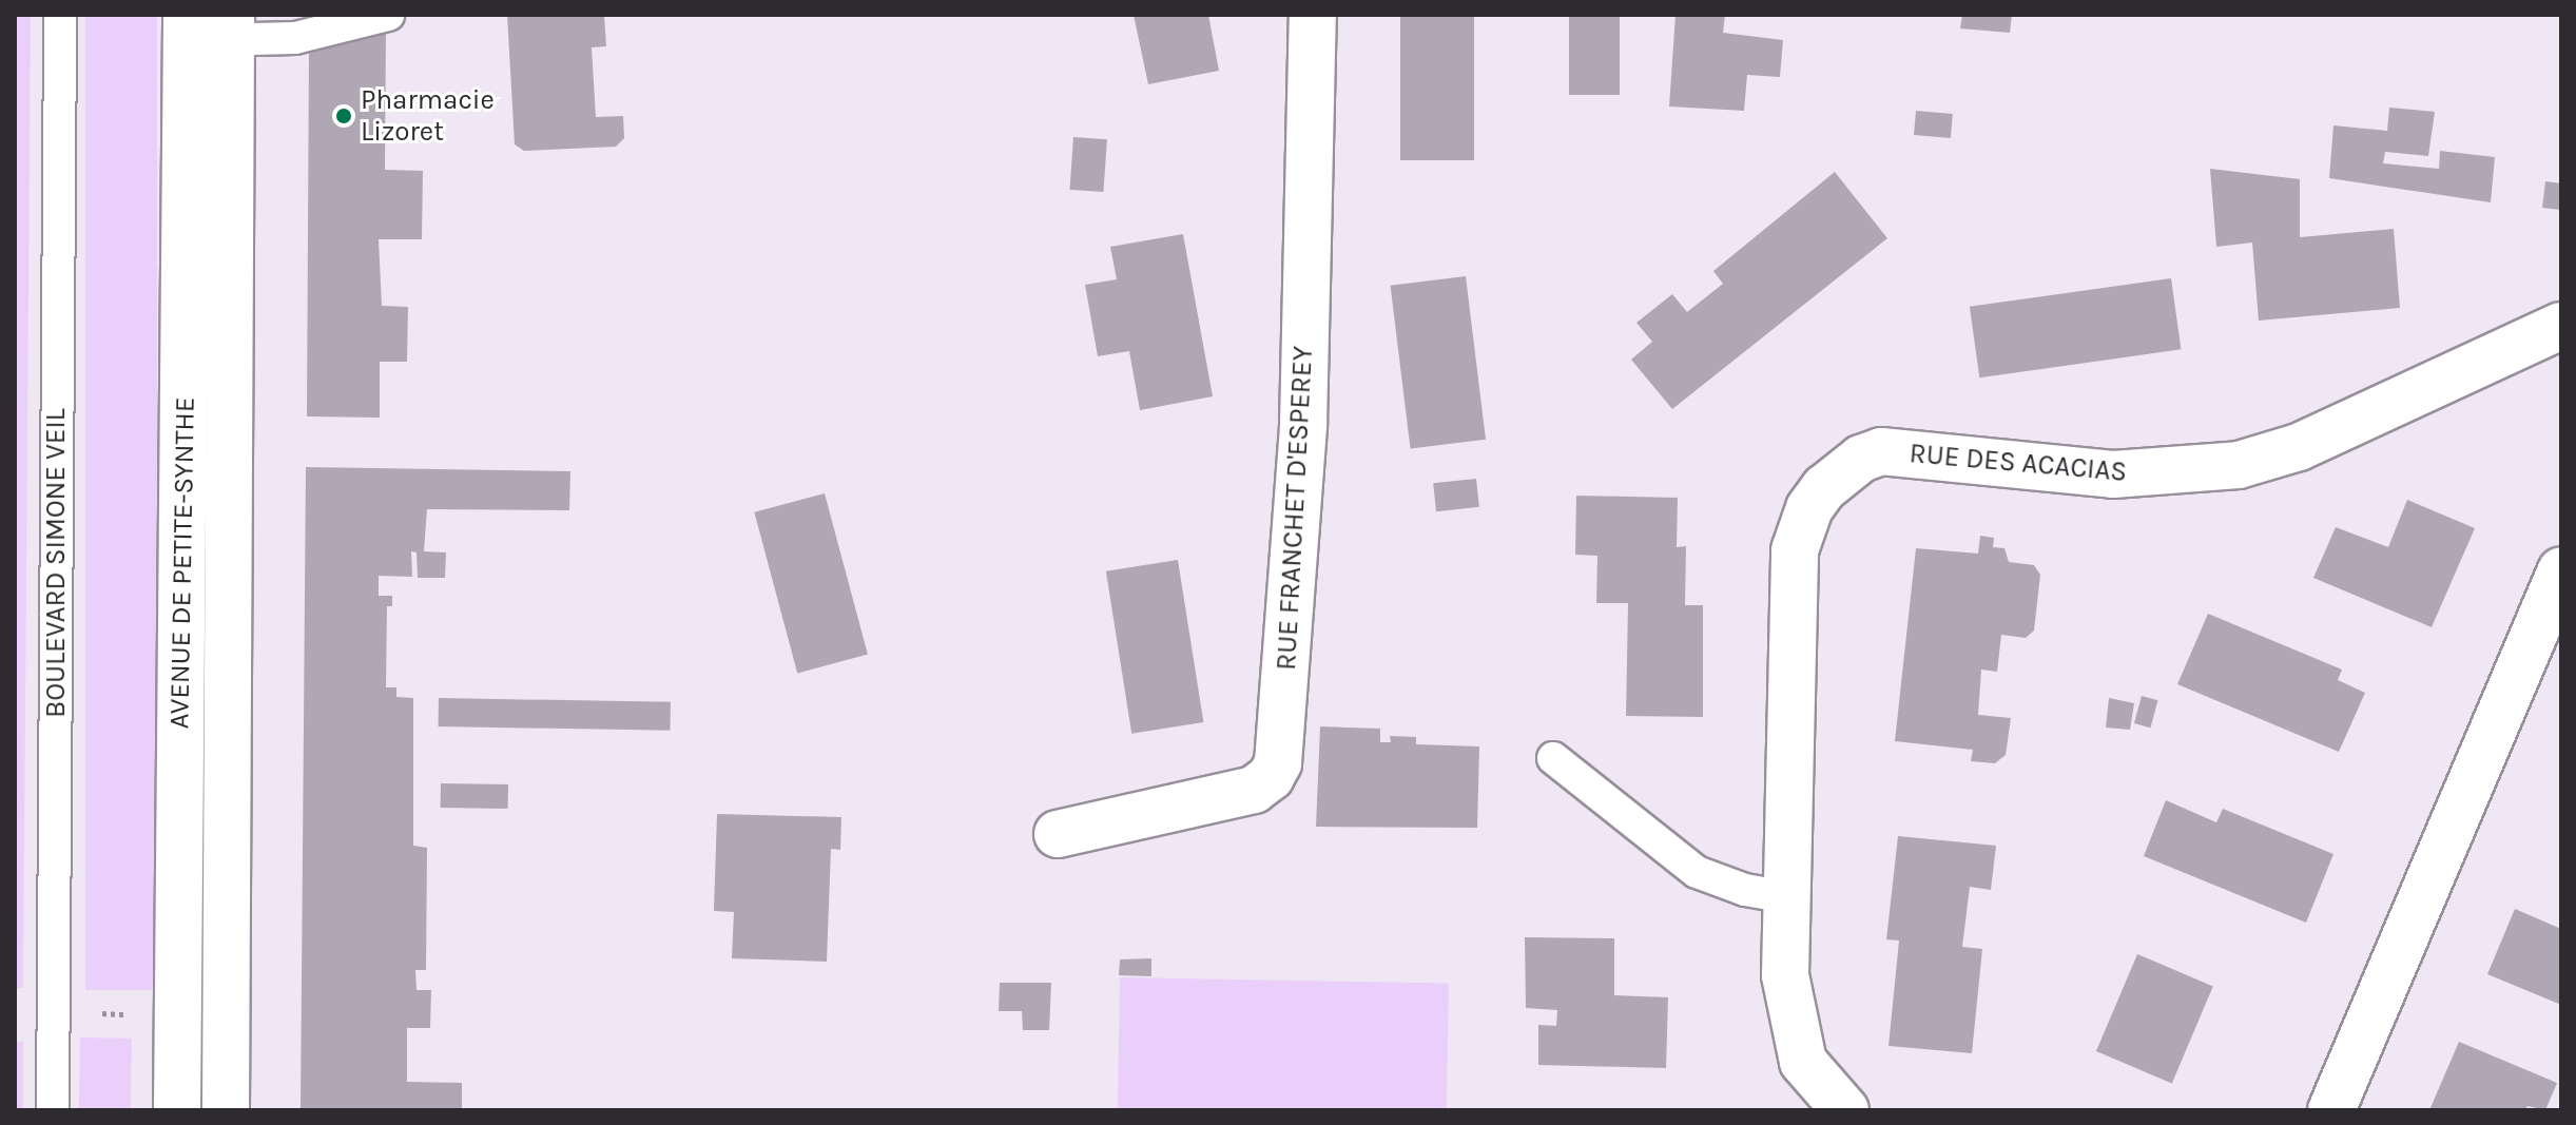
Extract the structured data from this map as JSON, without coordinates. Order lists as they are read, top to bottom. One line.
{"streets":{"street":["RUE DES ACACIAS","RUE FRANCHET D'ESPEREY","AVENUE DE PETITE-SYNTHE"],"lane":["BOULEVARD SIMONE VEIL"]},"places":["Pharmacie Lizoret"]}
